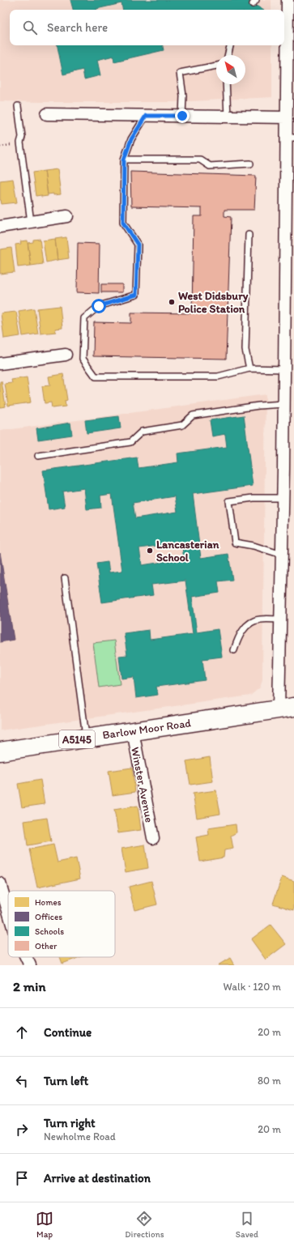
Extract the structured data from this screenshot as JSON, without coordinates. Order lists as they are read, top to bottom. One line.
{"streets":{"main road":["Barlow Moor Road","A5145"],"street":["Winster Avenue"]},"crossings":[["Barlow Moor Road","Winster Avenue"]],"places":["West Didsbury Police Station","Lancasterian School"],"legend":["Homes","Offices","Schools","Other"],"north":"top left","page":{"search":"Search here","heading":["2 min","Walk · 120 m"],"list":[["Continue","20 m"],["Turn left","80 m"],["Turn right","Newholme Road","20 m"],"Arrive at destination"],"nav":["Map","Directions","Saved"]}}
